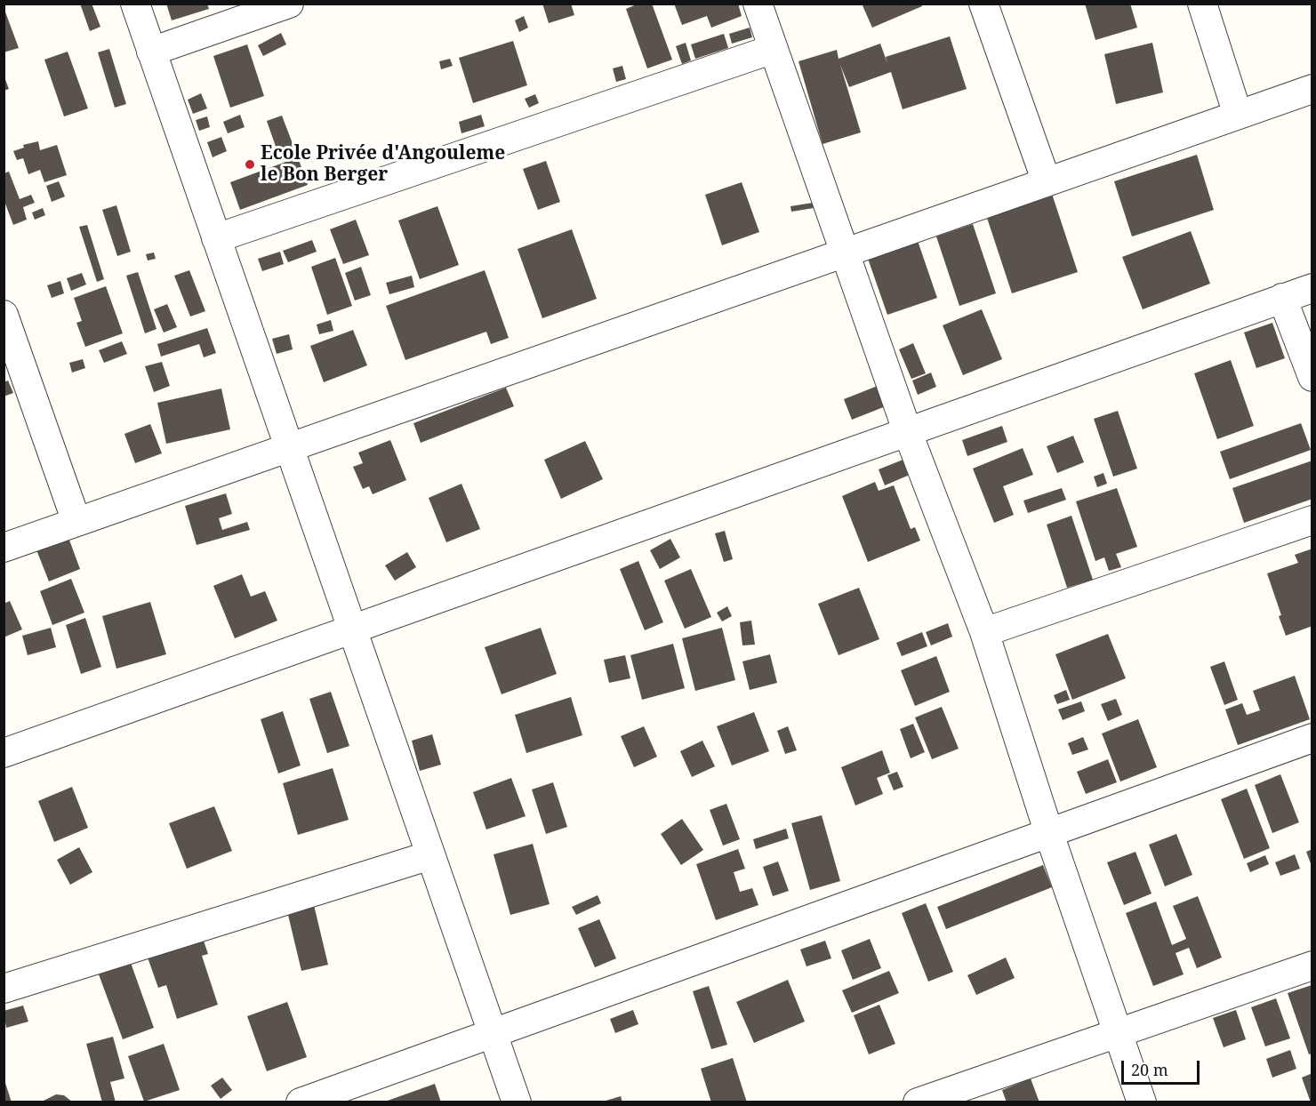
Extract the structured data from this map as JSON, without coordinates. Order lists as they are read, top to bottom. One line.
{"places":["Ecole Privée d'Angouleme le Bon Berger"],"scale_bar":"20 m"}
